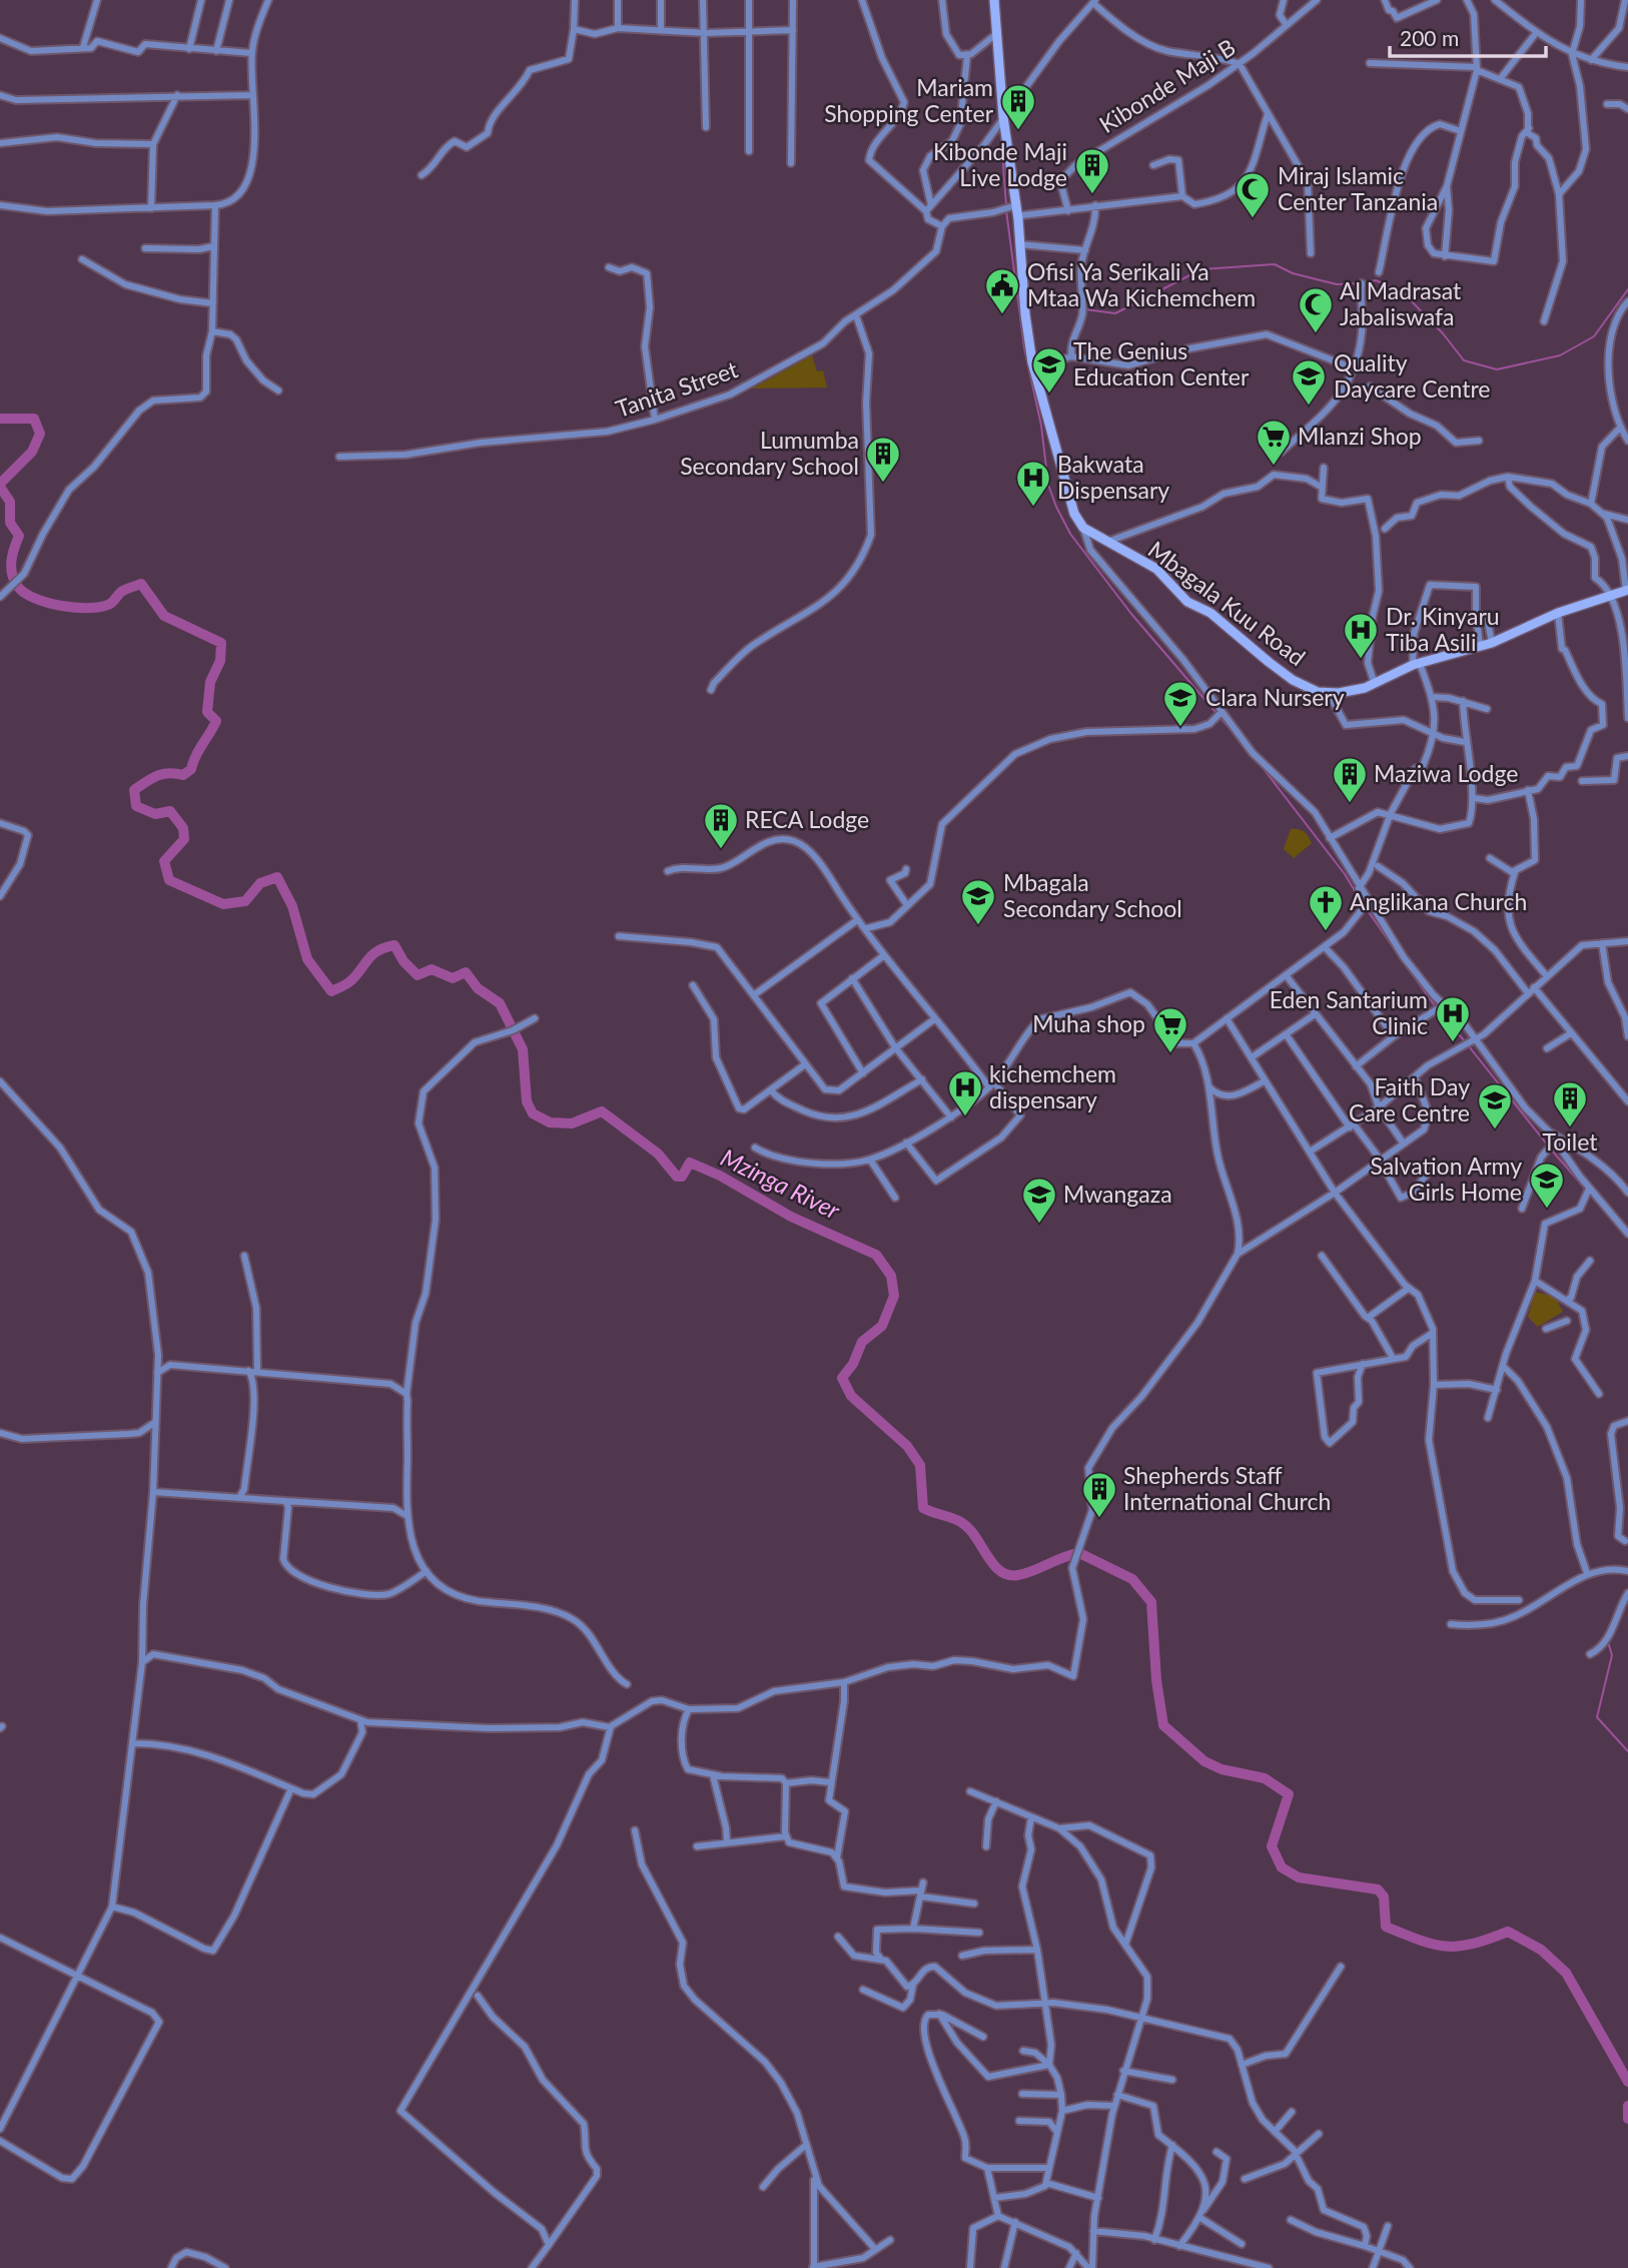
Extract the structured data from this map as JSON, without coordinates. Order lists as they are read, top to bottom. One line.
{"streets":{"street":["Kibonde Maji B","Tanita Street","Mbagala Kuu Road"]},"water":["Mzinga River"],"places":{"building":["Mariam Shopping Center","Kibonde Maji Live Lodge","Lumumba Secondary School","Maziwa Lodge","RECA Lodge","Toilet","Shepherds Staff International Church"],"mosque":["Miraj Islamic Center Tanzania","Al Madrasat Jabaliswafa"],"public building":["Ofisi Ya Serikali Ya Mtaa Wa Kichemchem"],"school or university":["The Genius Education Center","Quality Daycare Centre","Clara Nursery","Mbagala Secondary School","Faith Day Care Centre","Salvation Army Girls Home","Mwangaza"],"supermarket":["Mlanzi Shop","Muha shop"],"hospital":["Bakwata Dispensary","Dr. Kinyaru Tiba Asili","Eden Santarium Clinic","kichemchem dispensary"],"church":["Anglikana Church"]},"scale_bar":"200 m"}
